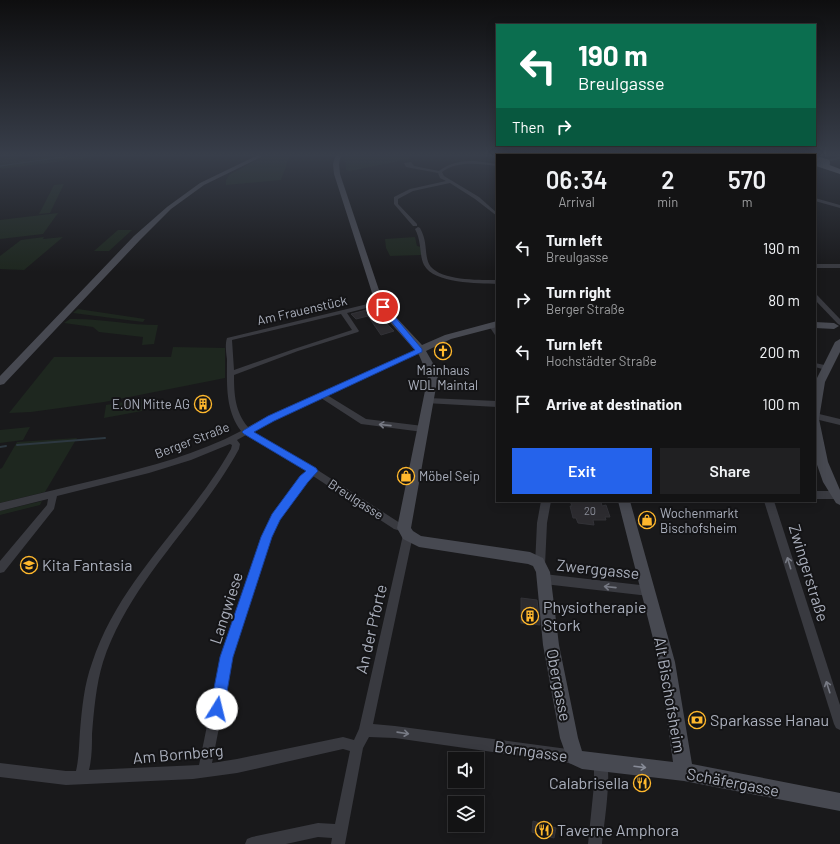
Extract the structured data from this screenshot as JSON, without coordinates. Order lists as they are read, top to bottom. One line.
{"streets":{"street":["Am Frauenstück","Berger Straße","Breulgasse","Zwerggasse","Zwingerstraße","Langwiese","An der Pforte","Obergasse","Alt Bischofsheim","Borngasse","Am Bornberg","Schäfergasse"]},"crossings":[["Berger Straße","Breulgasse"],["Breulgasse","Zwerggasse"],["Breulgasse","Langwiese"],["Breulgasse","An der Pforte"],["Breulgasse","Obergasse"],["Zwerggasse","Obergasse"],["Zwerggasse","Alt Bischofsheim"],["Langwiese","Am Bornberg"],["An der Pforte","Borngasse"],["An der Pforte","Am Bornberg"],["Obergasse","Borngasse"],["Alt Bischofsheim","Schäfergasse"],["Borngasse","Schäfergasse"]],"one_way":["Zwerggasse","Zwingerstraße","Borngasse"],"places":{"church":["Mainhaus WDL Maintal"],"building":["E.ON Mitte AG","Physiotherapie Stork"],"shop":["Möbel Seip","Wochenmarkt Bischofsheim"],"school or university":["Kita Fantasia"],"bank":["Sparkasse Hanau"],"restaurant":["Calabrisella","Taverne Amphora"]},"house_numbers":["20"],"page":{"turn":["190 m","Breulgasse"],"then":"Then","eta":["06:34","Arrival","2","min","570","m"],"list":[{"name":"Turn left","note":"Breulgasse","value":"190 m"},{"name":"Turn right","note":"Berger Straße","value":"80 m"},{"name":"Turn left","note":"Hochstädter Straße","value":"200 m"},{"name":"Arrive at destination","value":"100 m"}],"buttons":["Exit","Share"]}}
